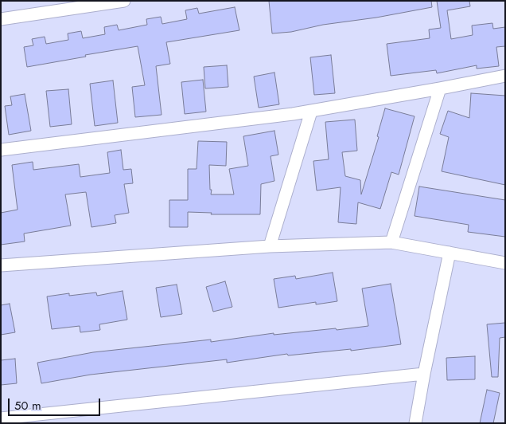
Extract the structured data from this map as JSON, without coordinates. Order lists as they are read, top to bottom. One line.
{"scale_bar":"50 m"}
